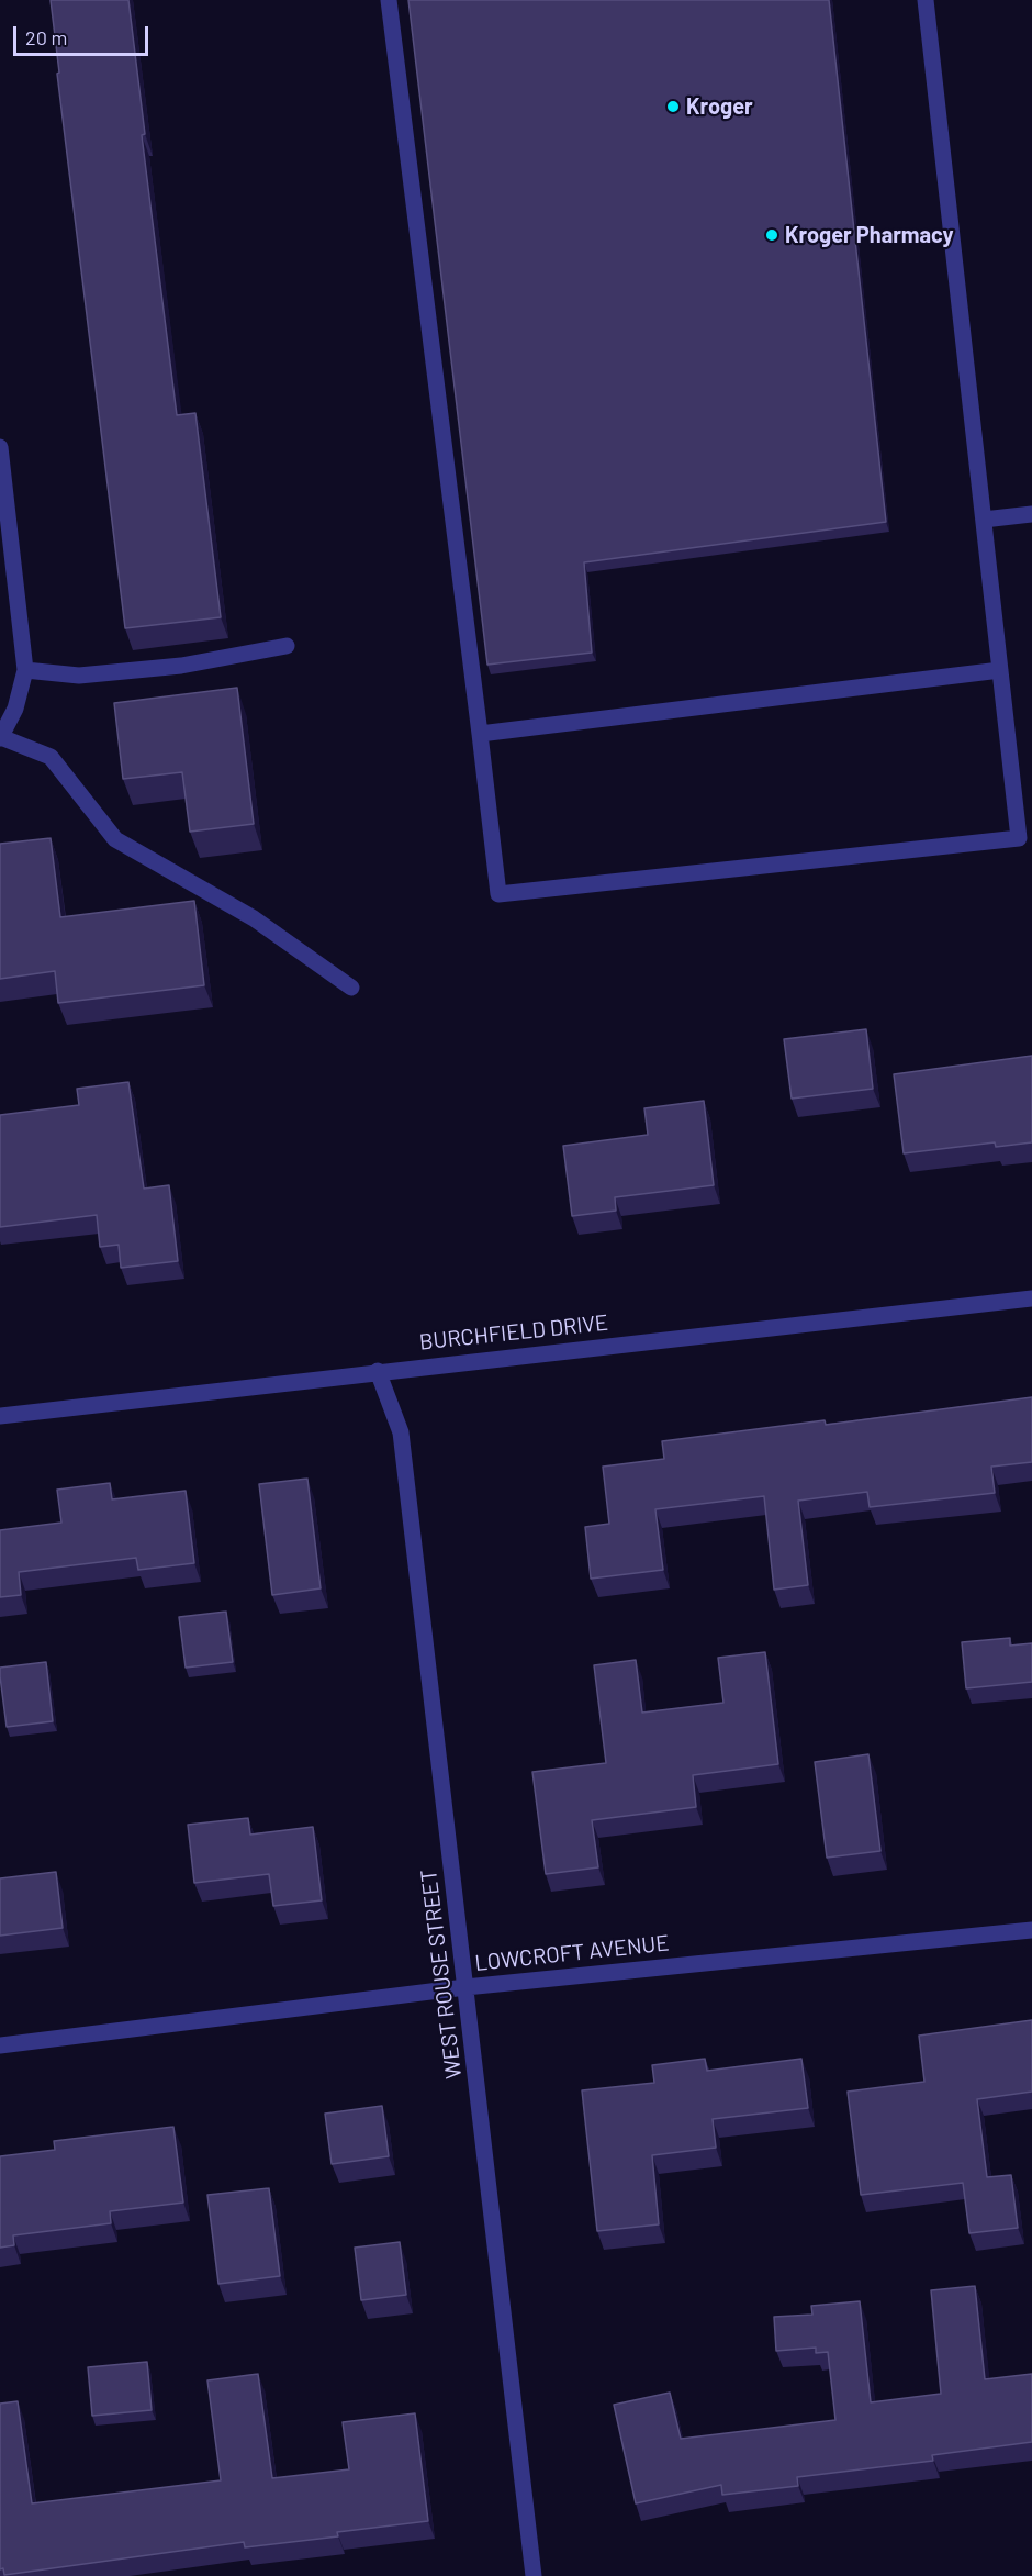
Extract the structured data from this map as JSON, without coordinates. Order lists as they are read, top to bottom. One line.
{"streets":{"street":["BURCHFIELD DRIVE","LOWCROFT AVENUE","WEST ROUSE STREET"]},"crossings":[["BURCHFIELD DRIVE","WEST ROUSE STREET"],["LOWCROFT AVENUE","WEST ROUSE STREET"]],"places":["Kroger","Kroger Pharmacy"],"scale_bar":"20 m"}
